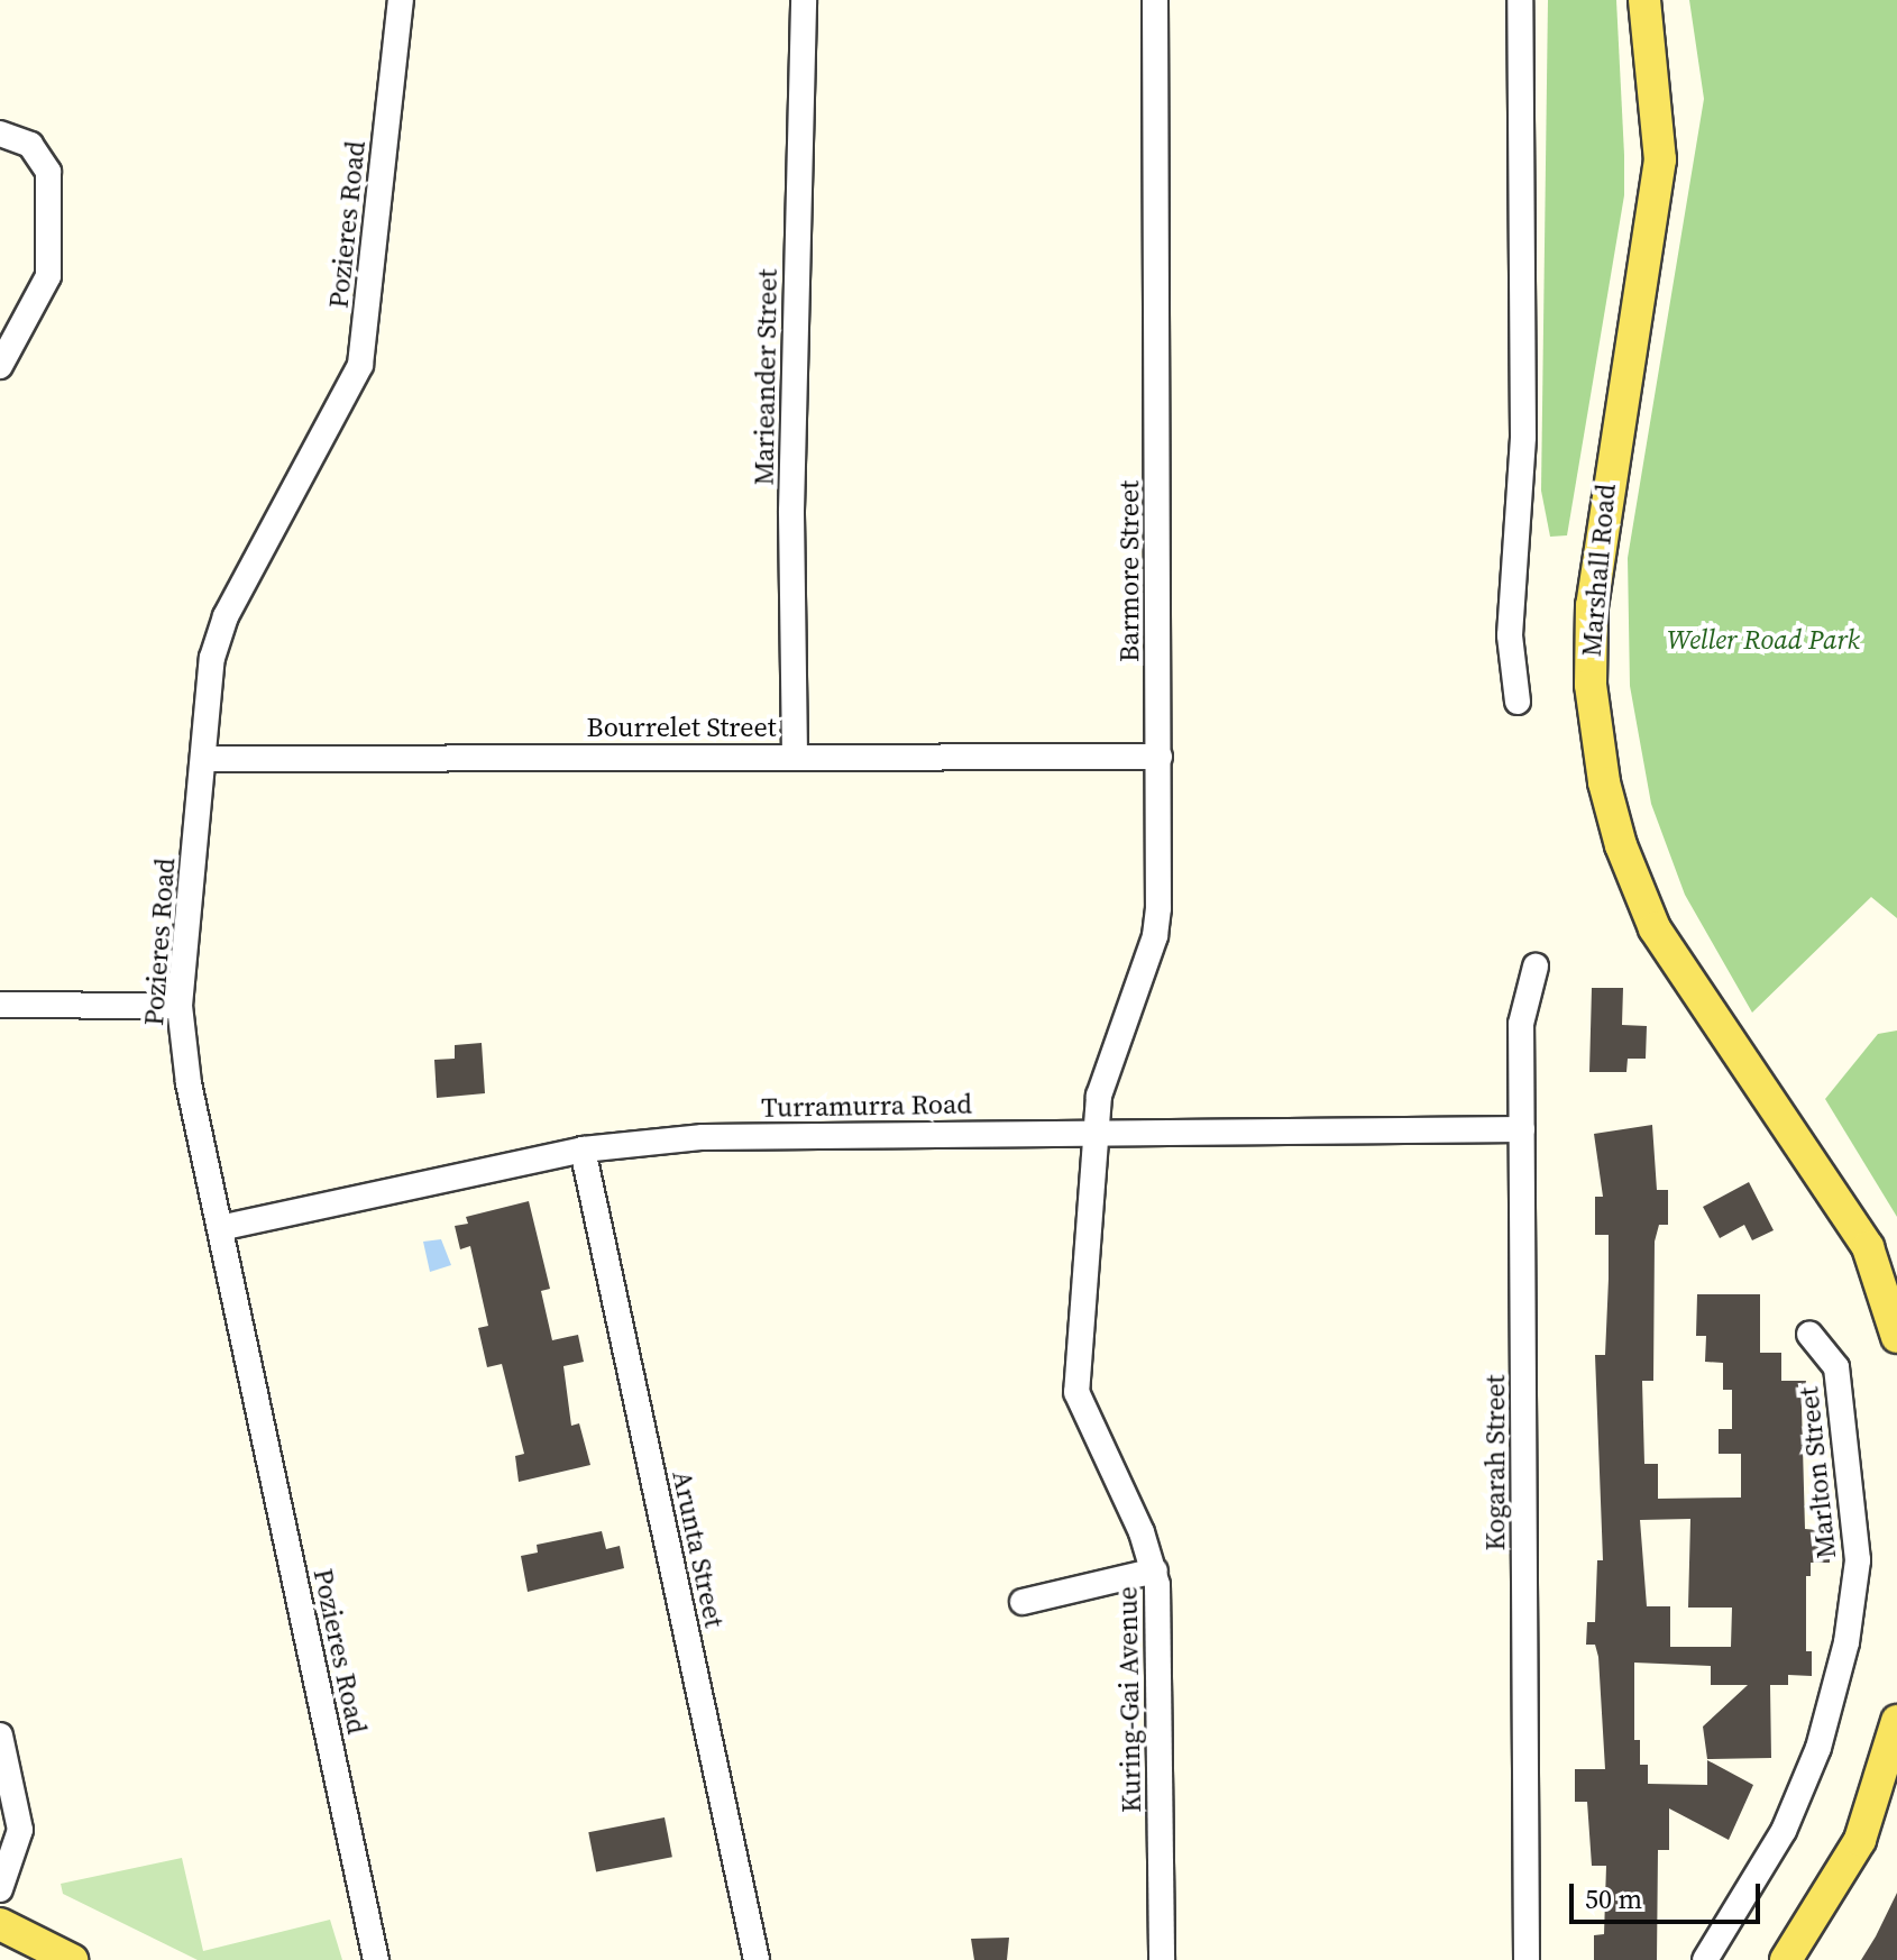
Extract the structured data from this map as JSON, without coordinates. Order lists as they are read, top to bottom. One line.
{"streets":{"main road":["Marshall Road"],"street":["Pozieres Road","Marieander Street","Barmore Street","Bourrelet Street","Turramurra Road","Kogarah Street","Marlton Street","Arunta Street","Kuring-Gai Avenue"]},"crossings":[["Pozieres Road","Bourrelet Street"],["Pozieres Road","Turramurra Road"],["Marieander Street","Bourrelet Street"],["Barmore Street","Bourrelet Street"],["Barmore Street","Turramurra Road"],["Barmore Street","Kuring-Gai Avenue"],["Turramurra Road","Kogarah Street"],["Turramurra Road","Arunta Street"],["Turramurra Road","Kuring-Gai Avenue"]],"parks":["Weller Road Park"],"scale_bar":"50 m"}
